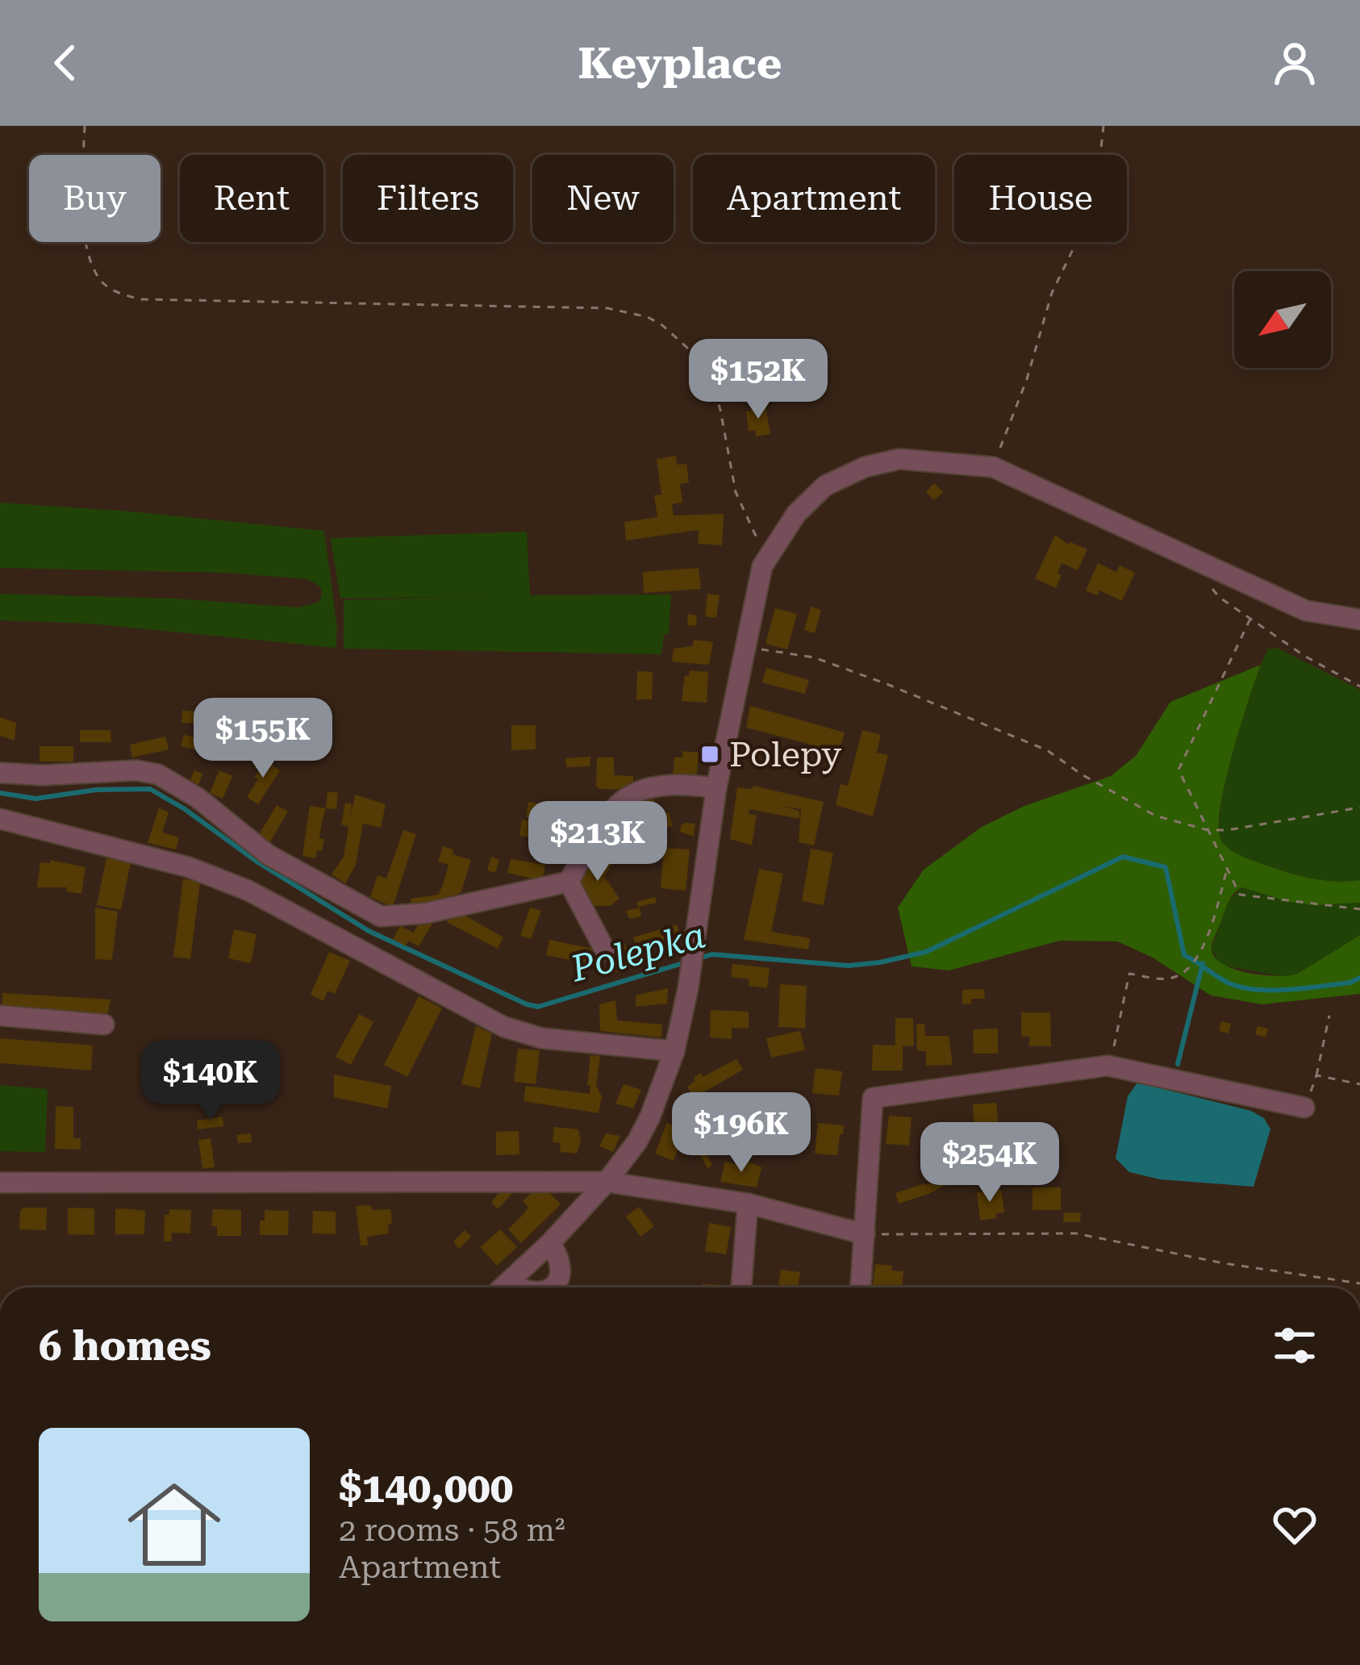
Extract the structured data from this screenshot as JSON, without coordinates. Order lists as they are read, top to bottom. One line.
{"water":["Polepka"],"places":{"transit":["Polepy"]},"north":"bottom left","page":{"header":"Keyplace","chip":["Buy","Rent","Filters","New","Apartment","House"],"price":["$152K","$155K","$213K","$140K","$196K","$254K"],"heading":"6 homes","list":[{"name":"$140,000","note":"2 rooms · 58 m² · Apartment"}]}}
